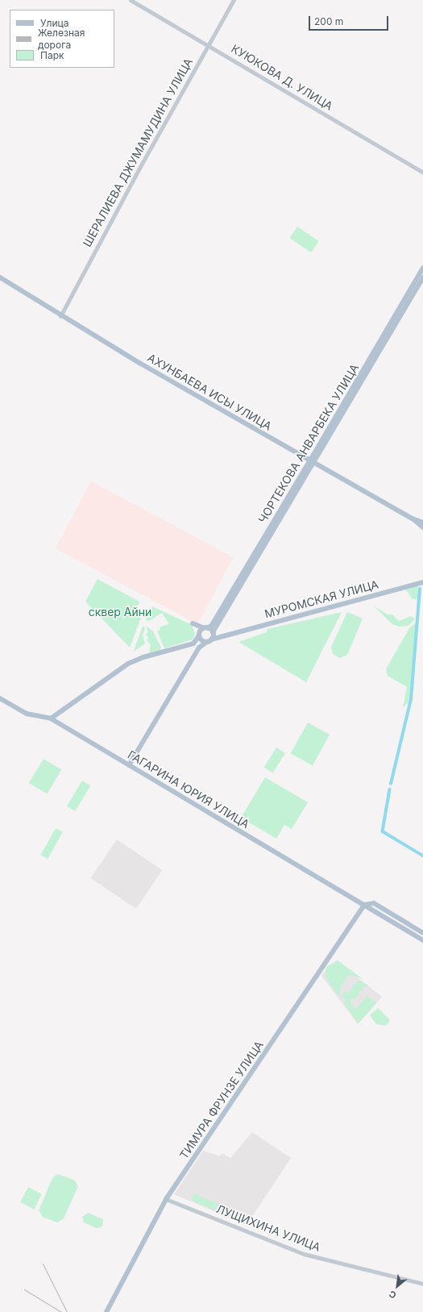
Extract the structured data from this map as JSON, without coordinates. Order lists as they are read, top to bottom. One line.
{"streets":{"main road":["АХУНБАЕВА ИСЫ УЛИЦА","ЧОРТЕКОВА АНВАРБЕКА УЛИЦА","МУРОМСКАЯ УЛИЦА","ГАГАРИНА ЮРИЯ УЛИЦА","ТИМУРА ФРУНЗЕ УЛИЦА"],"street":["КУЮКОВА Д. УЛИЦА","ШЕРАЛИЕВА ДЖУМАМУДИНА УЛИЦА","ЛУЩИХИНА УЛИЦА"]},"crossings":[["КУЮКОВА Д. УЛИЦА","ШЕРАЛИЕВА ДЖУМАМУДИНА УЛИЦА"],["ШЕРАЛИЕВА ДЖУМАМУДИНА УЛИЦА","АХУНБАЕВА ИСЫ УЛИЦА"],["АХУНБАЕВА ИСЫ УЛИЦА","ЧОРТЕКОВА АНВАРБЕКА УЛИЦА"],["ЧОРТЕКОВА АНВАРБЕКА УЛИЦА","МУРОМСКАЯ УЛИЦА"],["ГАГАРИНА ЮРИЯ УЛИЦА","ТИМУРА ФРУНЗЕ УЛИЦА"],["ТИМУРА ФРУНЗЕ УЛИЦА","ЛУЩИХИНА УЛИЦА"]],"parks":["сквер Айни"],"legend":["Улица","Железная дорога","Парк"],"scale_bar":"200 m","north":"bottom left"}
